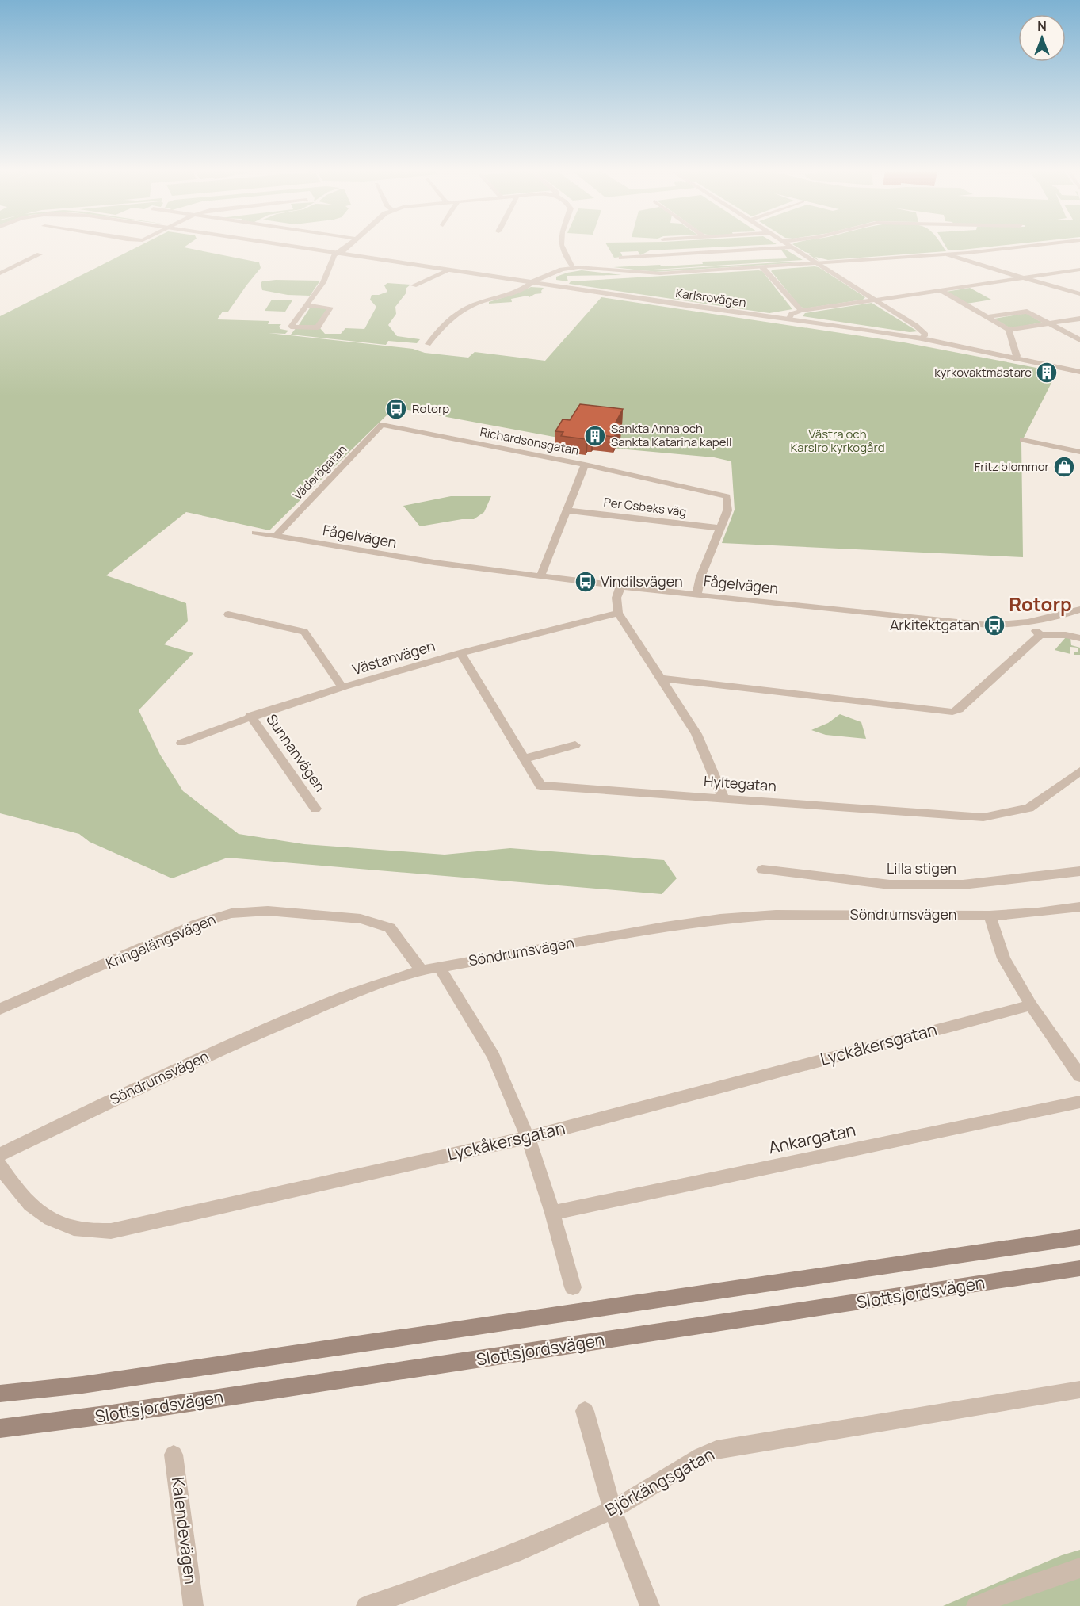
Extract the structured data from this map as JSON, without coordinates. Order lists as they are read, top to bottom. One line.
{"streets":{"main road":["Slottsjordsvägen"],"street":["Karlsrovägen","Richardsonsgatan","Väderögatan","Per Osbeks väg","Fågelvägen","Västanvägen","Sunnanvägen","Hyltegatan","Lilla stigen","Söndrumsvägen","Kringelängsvägen","Lyckåkersgatan","Ankargatan","Björkängsgatan","Kalendevägen"]},"crossings":[["Richardsonsgatan","Väderögatan"],["Richardsonsgatan","Per Osbeks väg"],["Väderögatan","Fågelvägen"],["Västanvägen","Sunnanvägen"],["Västanvägen","Hyltegatan"],["Söndrumsvägen","Kringelängsvägen"]],"districts":["Rotorp"],"parks":["Västra och Karslro kyrkogård"],"places":{"building":["kyrkovaktmästare","Sankta Anna och Sankta Katarina kapell"],"bus stop":["Rotorp","Vindilsvägen","Arkitektgatan"],"shop":["Fritz blommor"]},"north":"top"}
